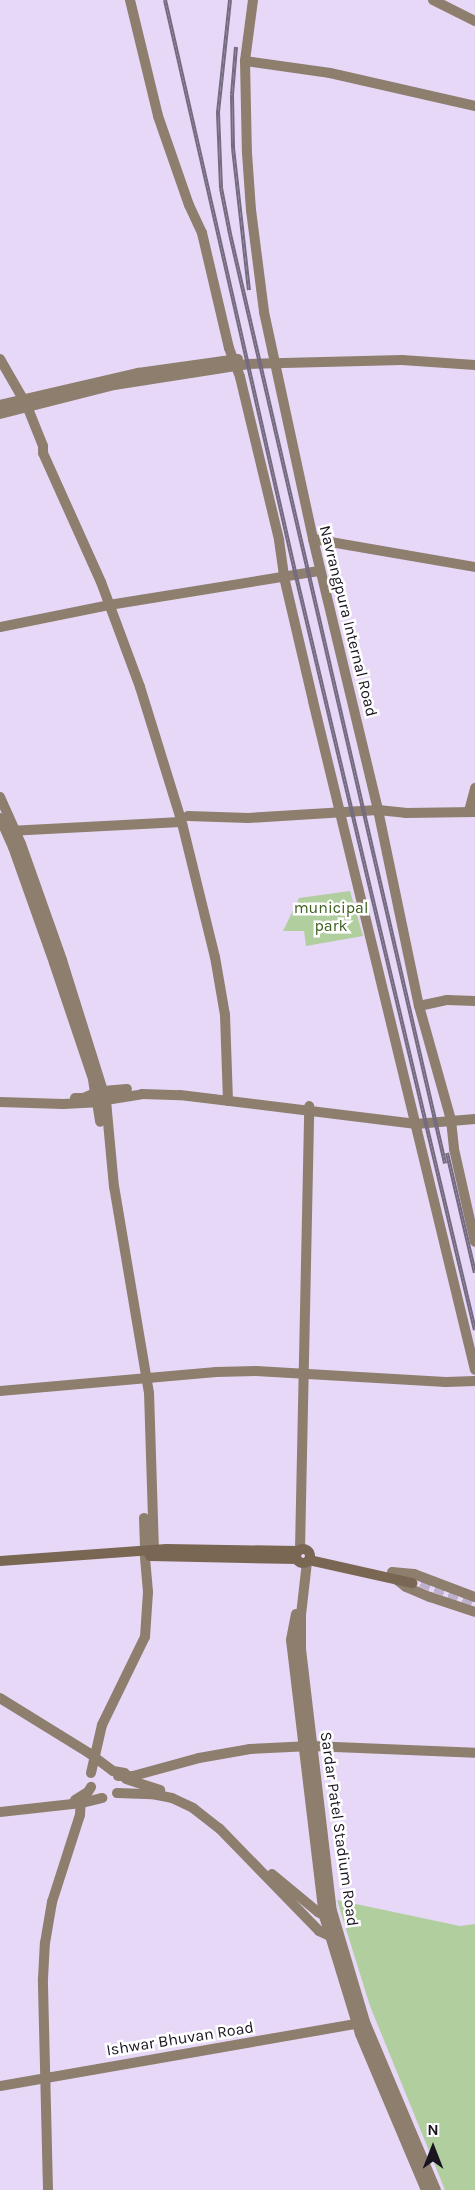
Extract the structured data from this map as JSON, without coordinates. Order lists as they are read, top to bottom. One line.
{"streets":{"street":["Navrangpura Internal Road","Sardar Patel Stadium Road","Ishwar Bhuvan Road"]},"crossings":[["Sardar Patel Stadium Road","Ishwar Bhuvan Road"]],"parks":["municipal park"],"north":"top"}
